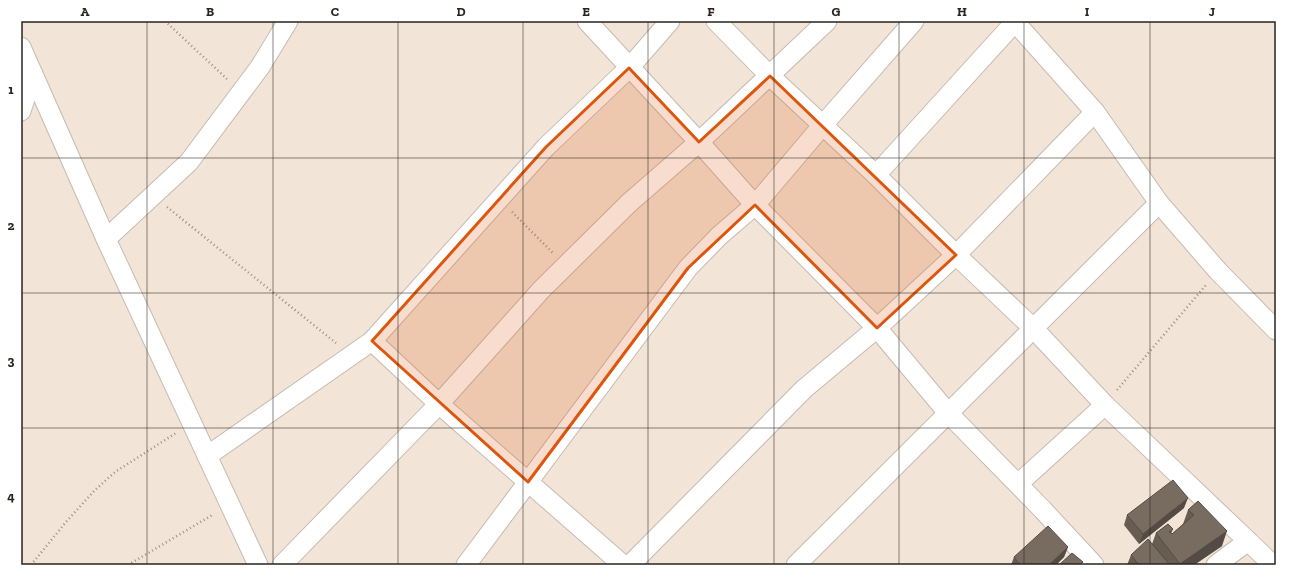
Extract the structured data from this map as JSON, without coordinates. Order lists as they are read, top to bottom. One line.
{"grid":{"columns":["A","B","C","D","E","F","G","H","I","J"],"rows":["1","2","3","4"]}}
